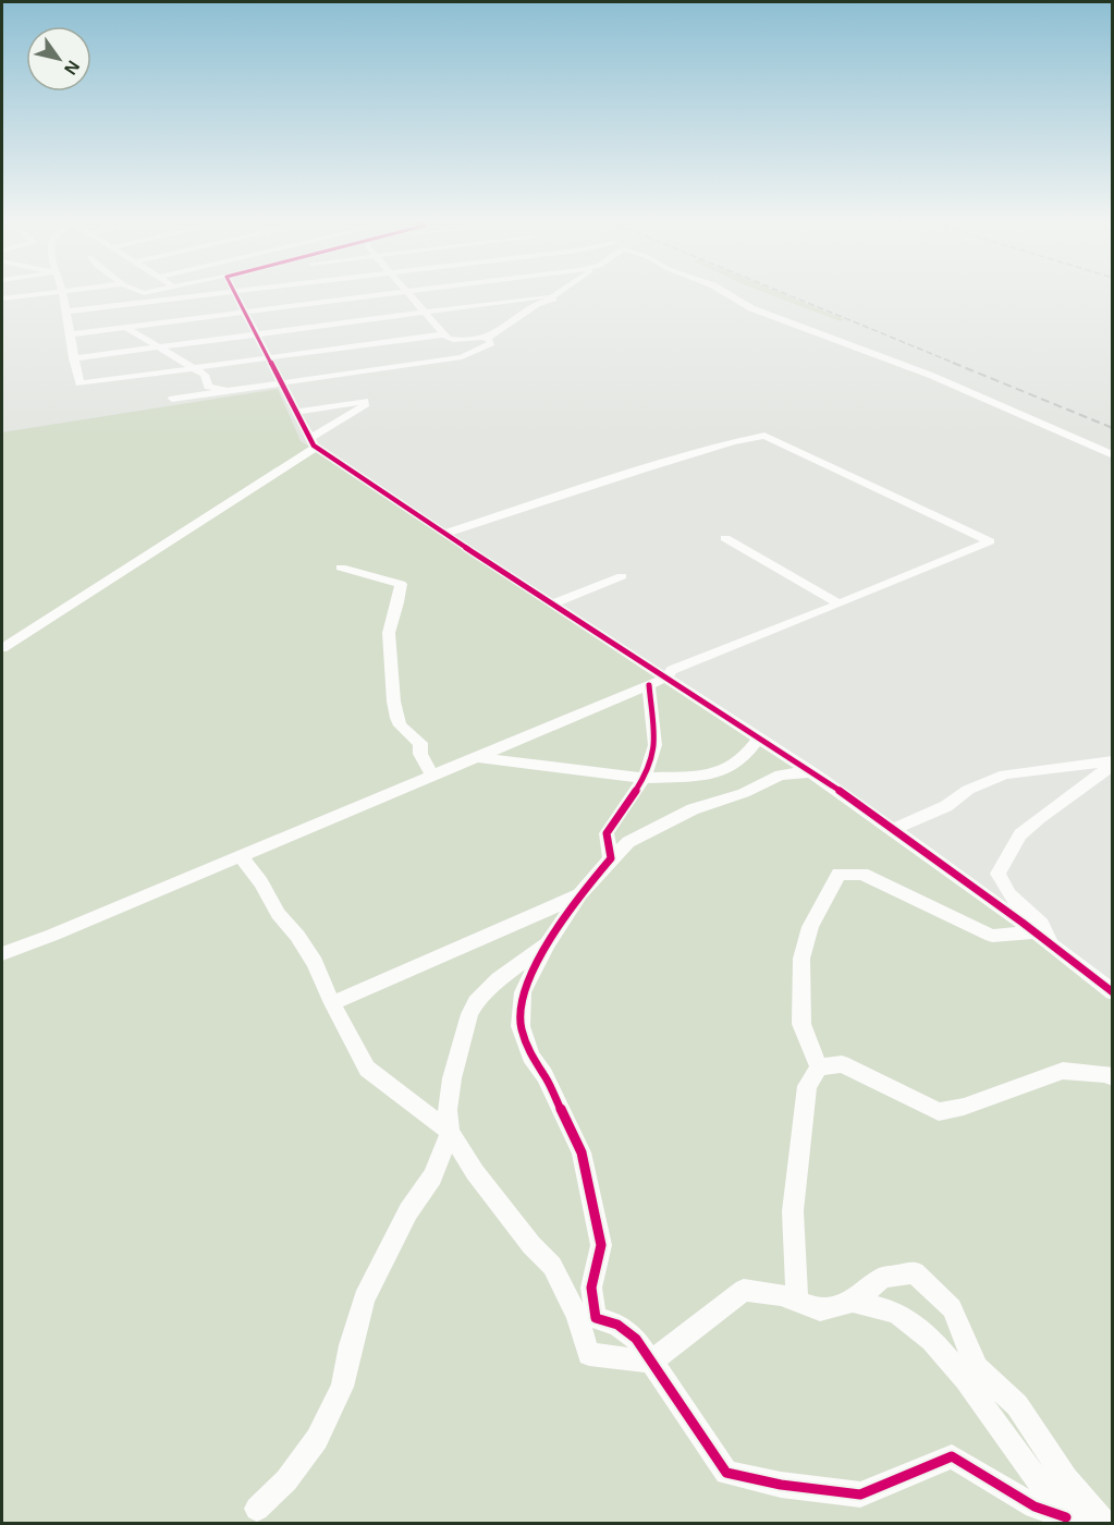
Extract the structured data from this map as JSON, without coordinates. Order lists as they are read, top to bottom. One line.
{"north":"bottom right"}
